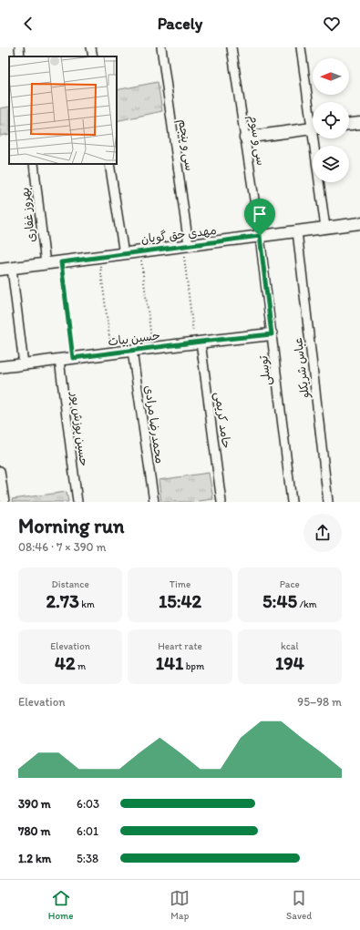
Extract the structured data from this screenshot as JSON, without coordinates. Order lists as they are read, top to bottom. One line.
{"streets":{"street":["سی و سوم","سی و پنجم","بهروز غفاری","مهدی حق گویان","حسین بیات","عباس شریکلو","توسلی","حامد کریمی","محمدرضا مرادی","حسین پوزش پور"]},"crossings":[["سی و سوم","مهدی حق گویان"],["سی و سوم","توسلی"],["سی و پنجم","مهدی حق گویان"],["بهروز غفاری","مهدی حق گویان"],["مهدی حق گویان","عباس شریکلو"],["مهدی حق گویان","توسلی"],["حسین بیات","توسلی"],["حسین بیات","حامد کریمی"],["حسین بیات","محمدرضا مرادی"],["حسین بیات","حسین پوزش پور"]],"north":"left","page":{"header":"Pacely","heading":["Morning run","08:46 · 7 × 390 m"],"stats":[["Distance","2.73 km"],["Time","15:42"],["Pace","5:45 /km"],["Elevation","42 m"],["Heart rate","141 bpm"],["kcal","194"]],"chart":["Elevation","95–98 m"],"list":[{"name":"390 m","note":"6:03"},{"name":"780 m","note":"6:01"},{"name":"1.2 km","note":"5:38"}],"tabs":["Home","Map","Saved"]}}
